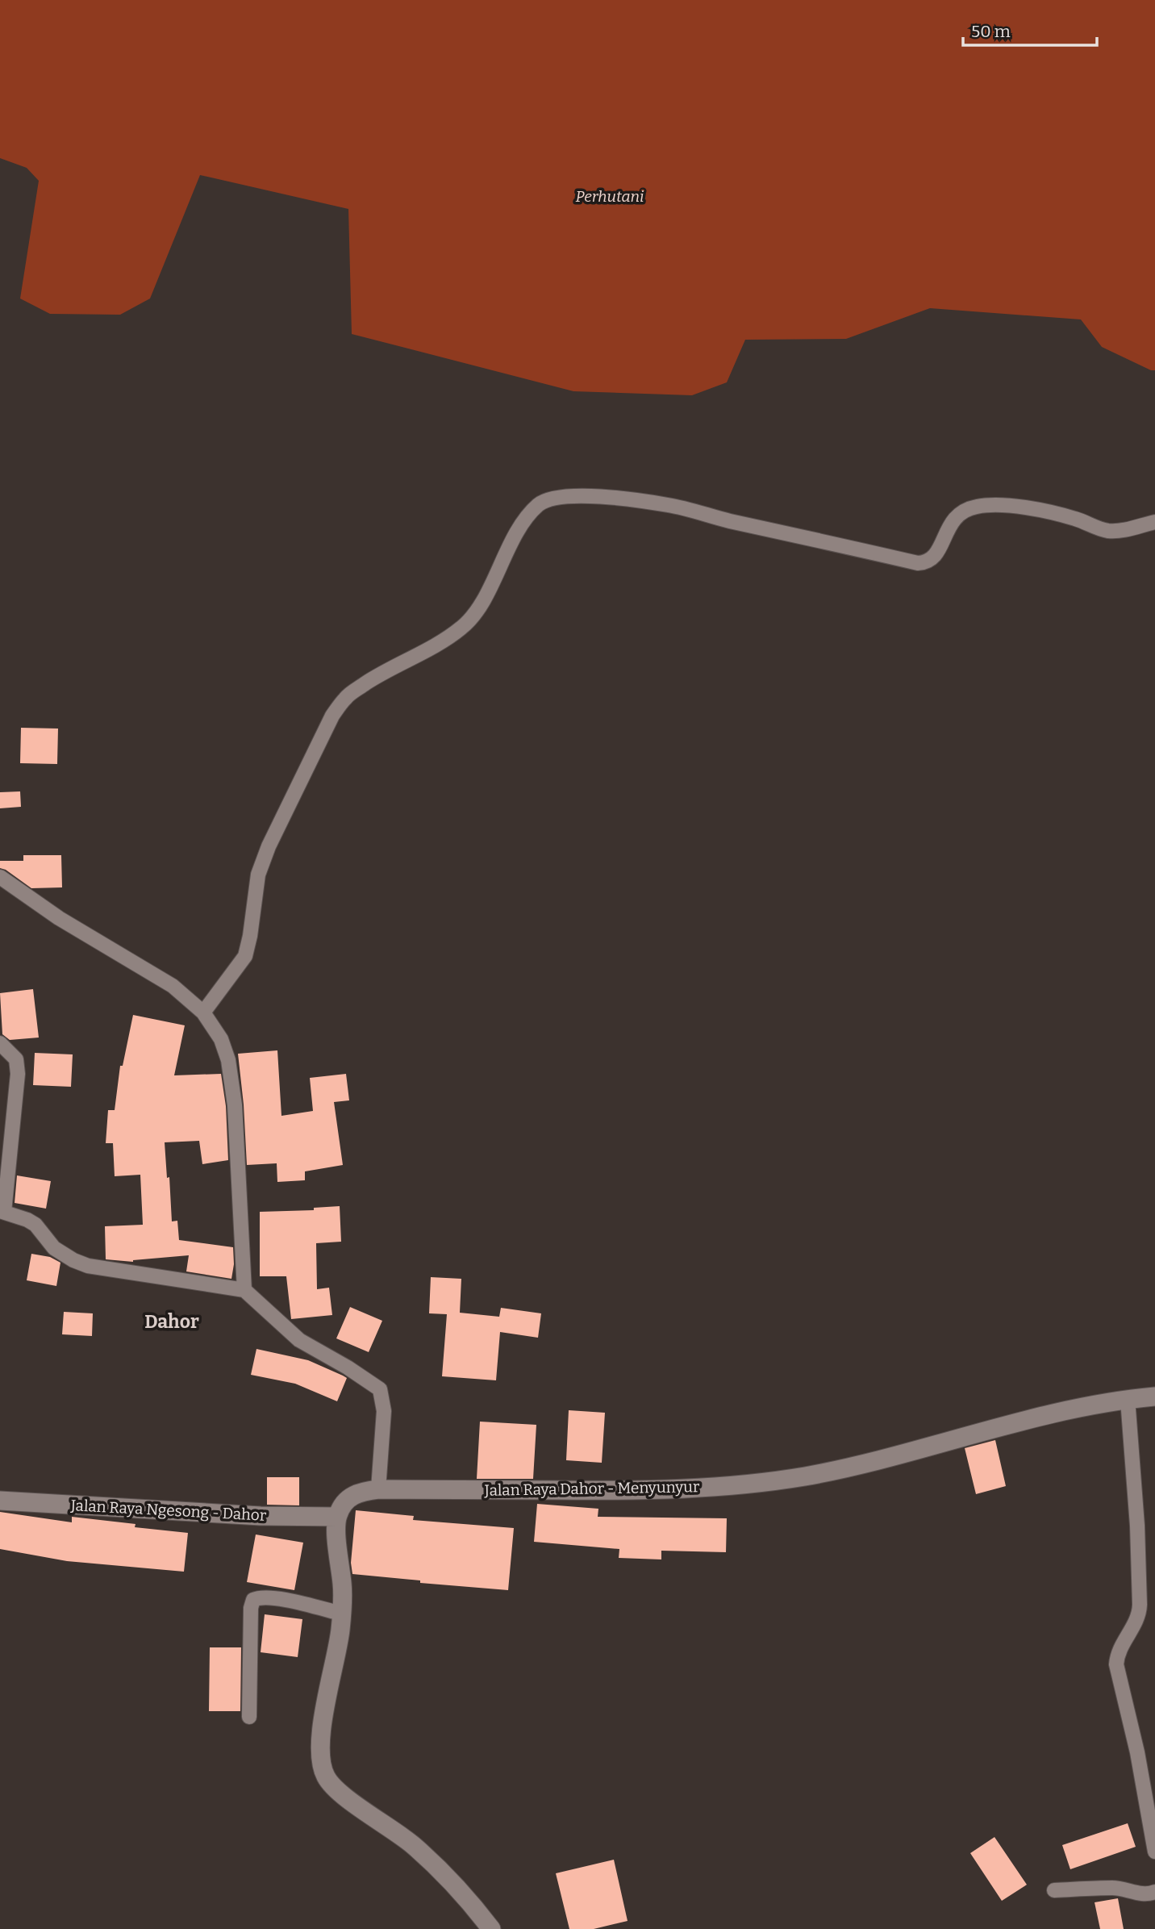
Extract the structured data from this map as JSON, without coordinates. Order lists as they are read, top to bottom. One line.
{"streets":{"street":["Jalan Raya Dahor - Menyunyur","Jalan Raya Ngesong - Dahor"]},"crossings":[["Jalan Raya Dahor - Menyunyur","Jalan Raya Ngesong - Dahor"]],"districts":["Dahor"],"parks":["Perhutani"],"scale_bar":"50 m"}
